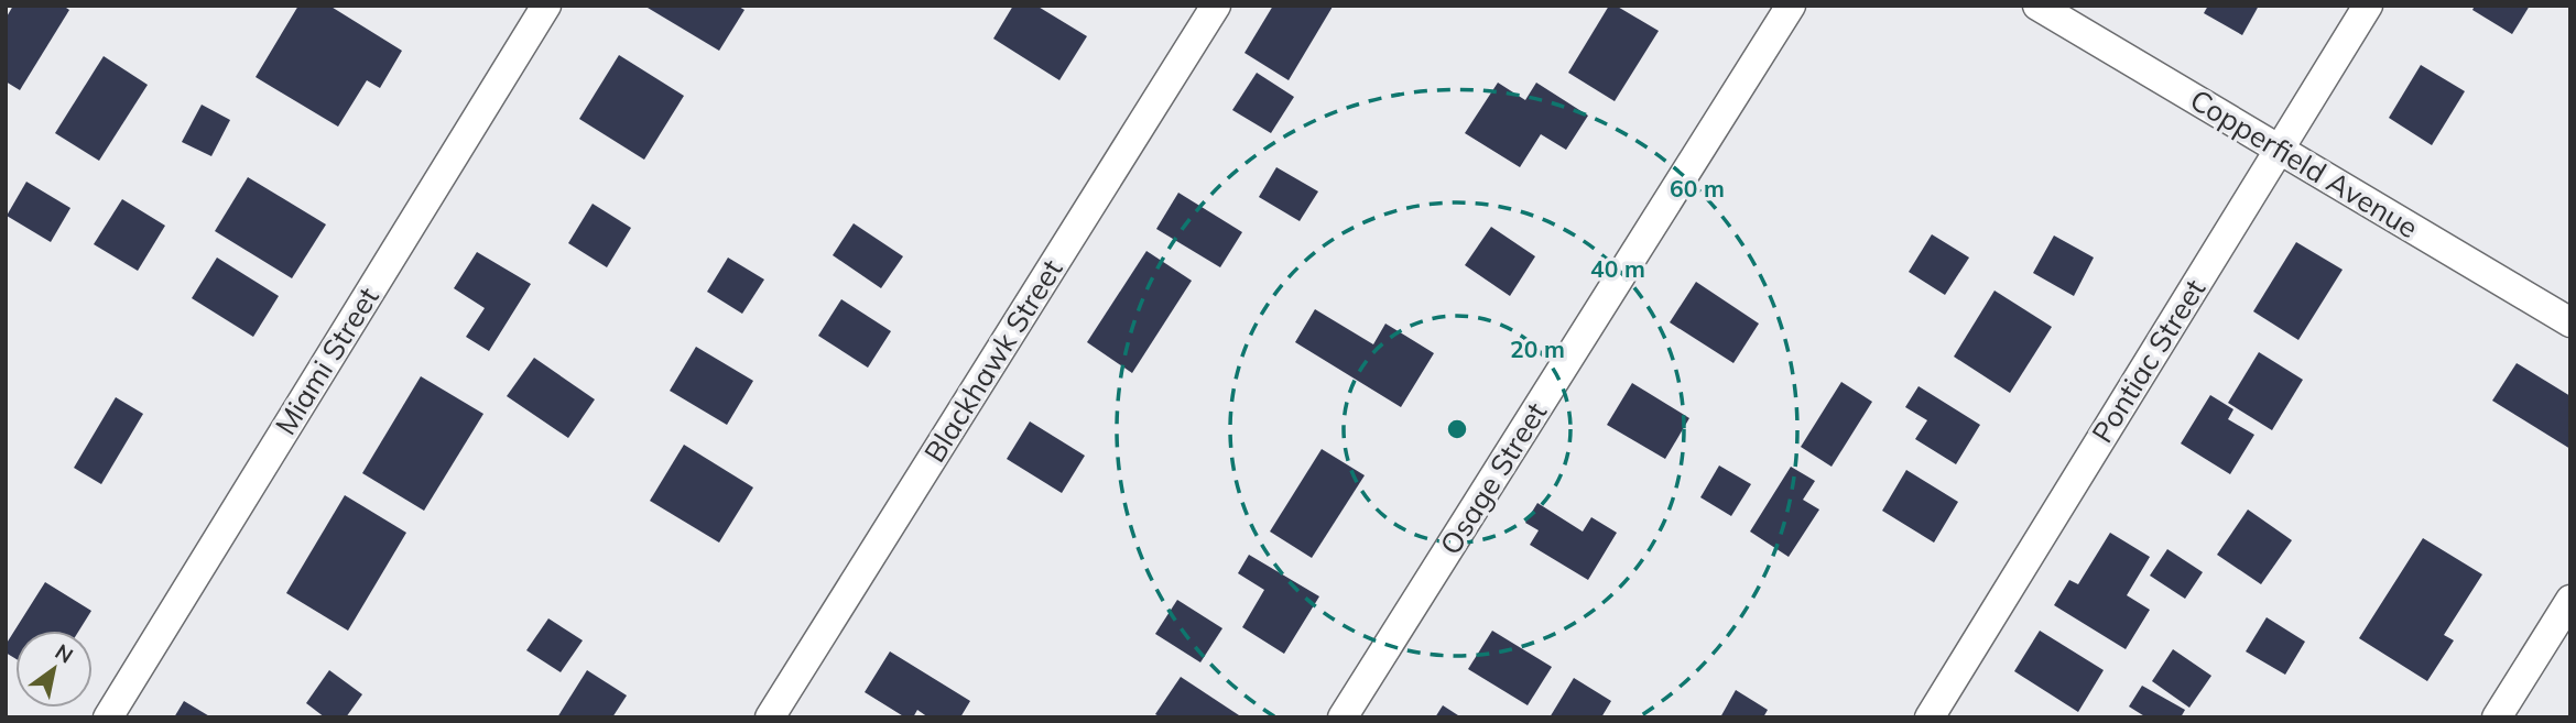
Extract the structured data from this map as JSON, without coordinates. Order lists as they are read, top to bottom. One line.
{"streets":{"street":["Copperfield Avenue","Miami Street","Blackhawk Street","Pontiac Street","Osage Street"]},"crossings":[["Copperfield Avenue","Pontiac Street"]],"north":"top right","rings":["60 m","40 m","20 m"]}
